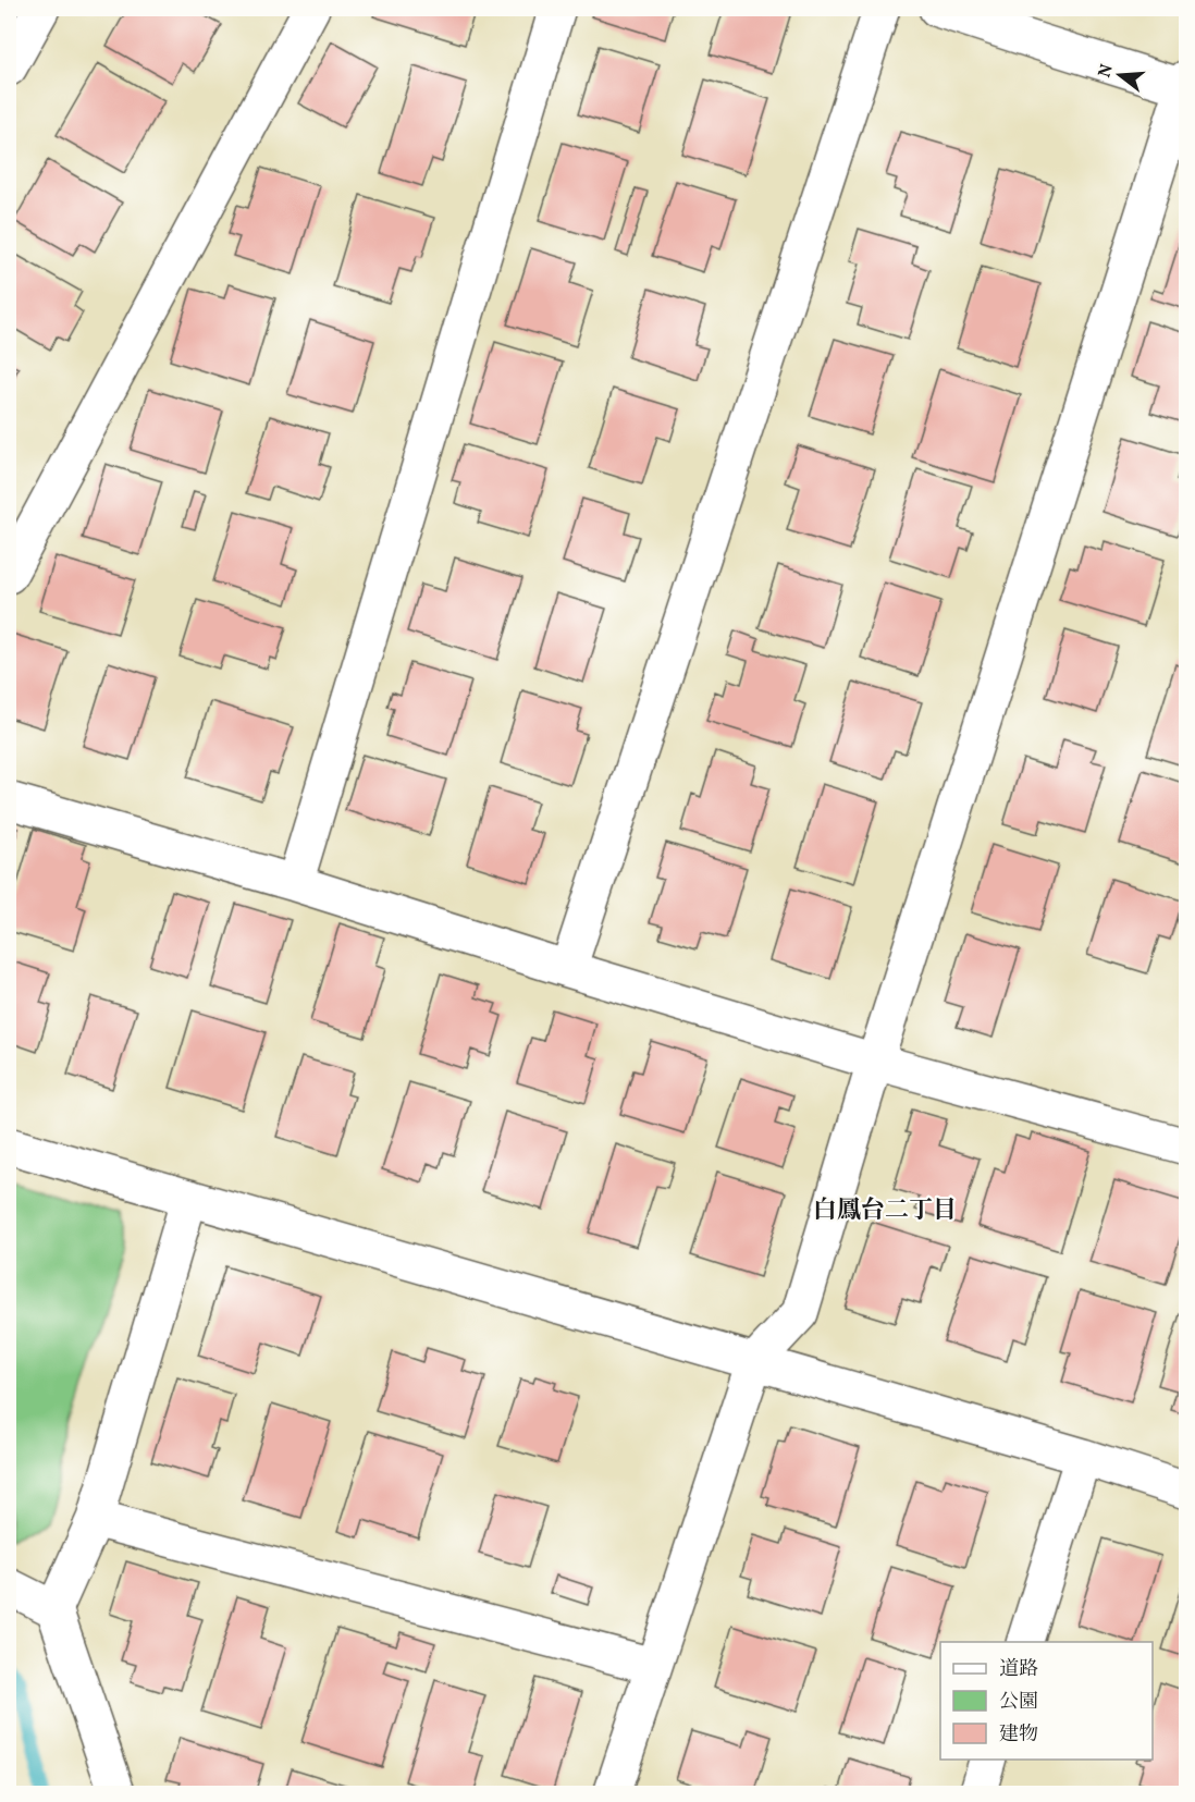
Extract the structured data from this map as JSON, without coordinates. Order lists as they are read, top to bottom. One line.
{"districts":["白鳳台二丁目"],"legend":["道路","公園","建物"],"north":"left"}
